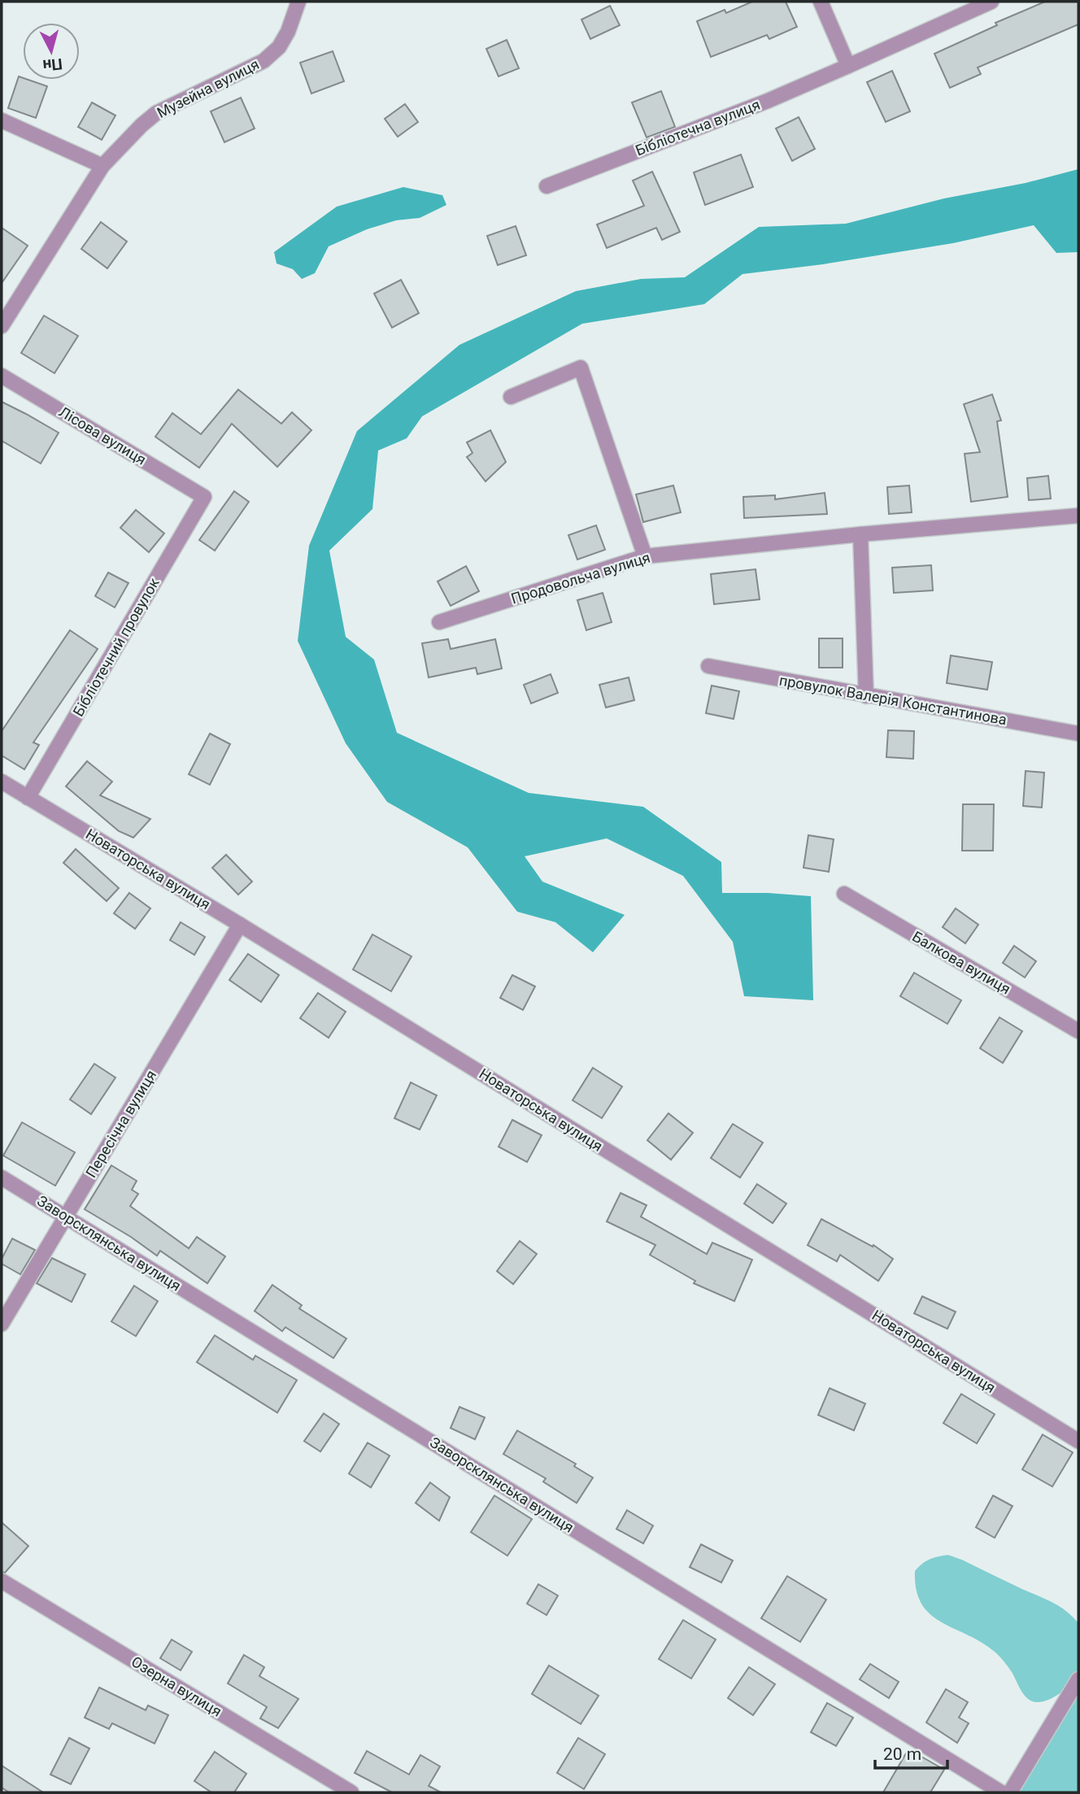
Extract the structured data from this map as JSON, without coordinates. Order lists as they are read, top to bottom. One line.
{"streets":{"street":["Музейна вулиця","Бібліотечна вулиця","Лісова вулиця","Продовольча вулиця","Бібліотечний провулок","провулок Валерія Константинова","Новаторська вулиця","Балкова вулиця","Пересічна вулиця","Заворсклянська вулиця","Озерна вулиця"]},"crossings":[["Лісова вулиця","Бібліотечний провулок"],["Бібліотечний провулок","Новаторська вулиця"],["Новаторська вулиця","Пересічна вулиця"],["Пересічна вулиця","Заворсклянська вулиця"]],"scale_bar":"20 m","north":"bottom"}
